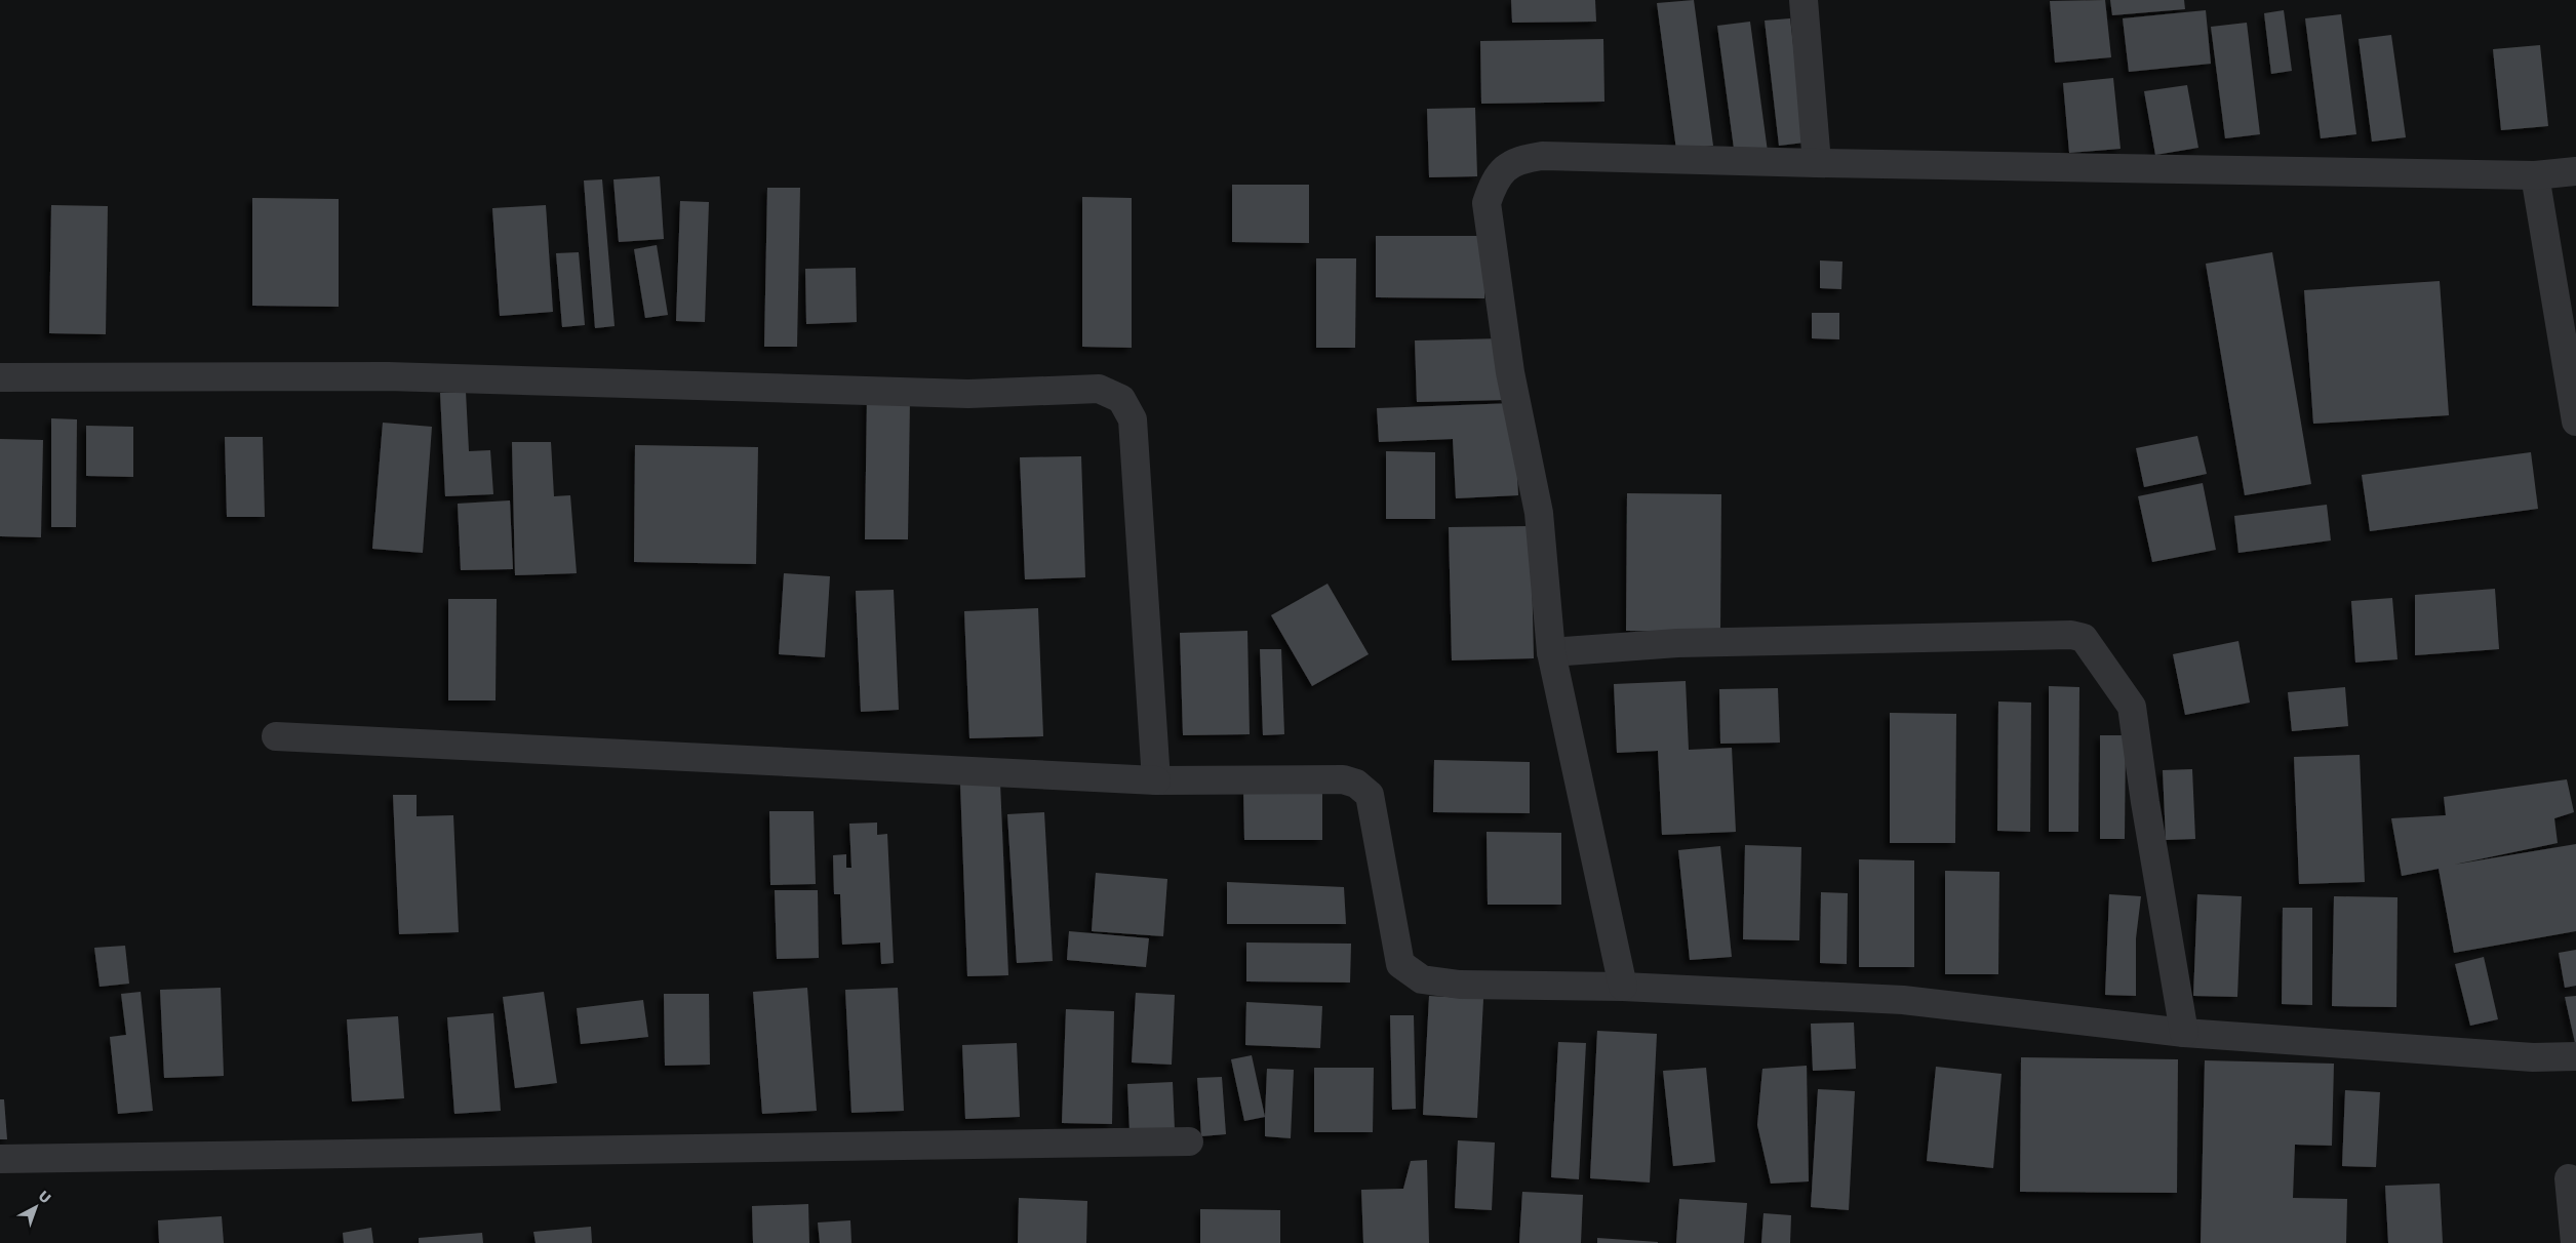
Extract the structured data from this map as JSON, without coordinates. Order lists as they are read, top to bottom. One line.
{"north":"top right"}
